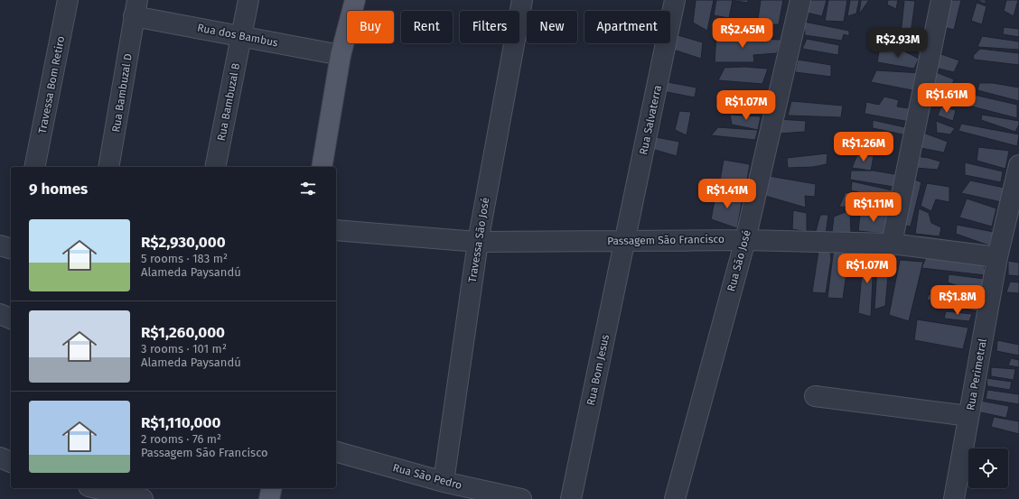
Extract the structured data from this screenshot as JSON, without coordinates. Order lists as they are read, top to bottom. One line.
{"streets":{"street":["Rua dos Bambus","Travessa Bom Retiro","Rua Bambuzal D","Rua Bambuzal B","Rua Salvaterra","Travessa São José","Passagem São Francisco","Rua São José","Rua Bom Jesus","Rua Perimetral","Rua São Pedro"]},"crossings":[["Rua dos Bambus","Rua Bambuzal D"],["Rua dos Bambus","Rua Bambuzal B"],["Rua Salvaterra","Passagem São Francisco"],["Rua Salvaterra","Rua Bom Jesus"],["Travessa São José","Passagem São Francisco"],["Travessa São José","Rua São Pedro"],["Passagem São Francisco","Rua São José"],["Passagem São Francisco","Rua Bom Jesus"],["Passagem São Francisco","Rua Perimetral"]],"page":{"chip":["Buy","Rent","Filters","New","Apartment"],"price":["R$2.45M","R$2.93M","R$1.61M","R$1.07M","R$1.26M","R$1.41M","R$1.11M","R$1.07M","R$1.8M"],"heading":"9 homes","list":[{"name":"R$2,930,000","note":"5 rooms · 183 m² · Alameda Paysandú"},{"name":"R$1,260,000","note":"3 rooms · 101 m² · Alameda Paysandú"},{"name":"R$1,110,000","note":"2 rooms · 76 m² · Passagem São Francisco"}]}}
